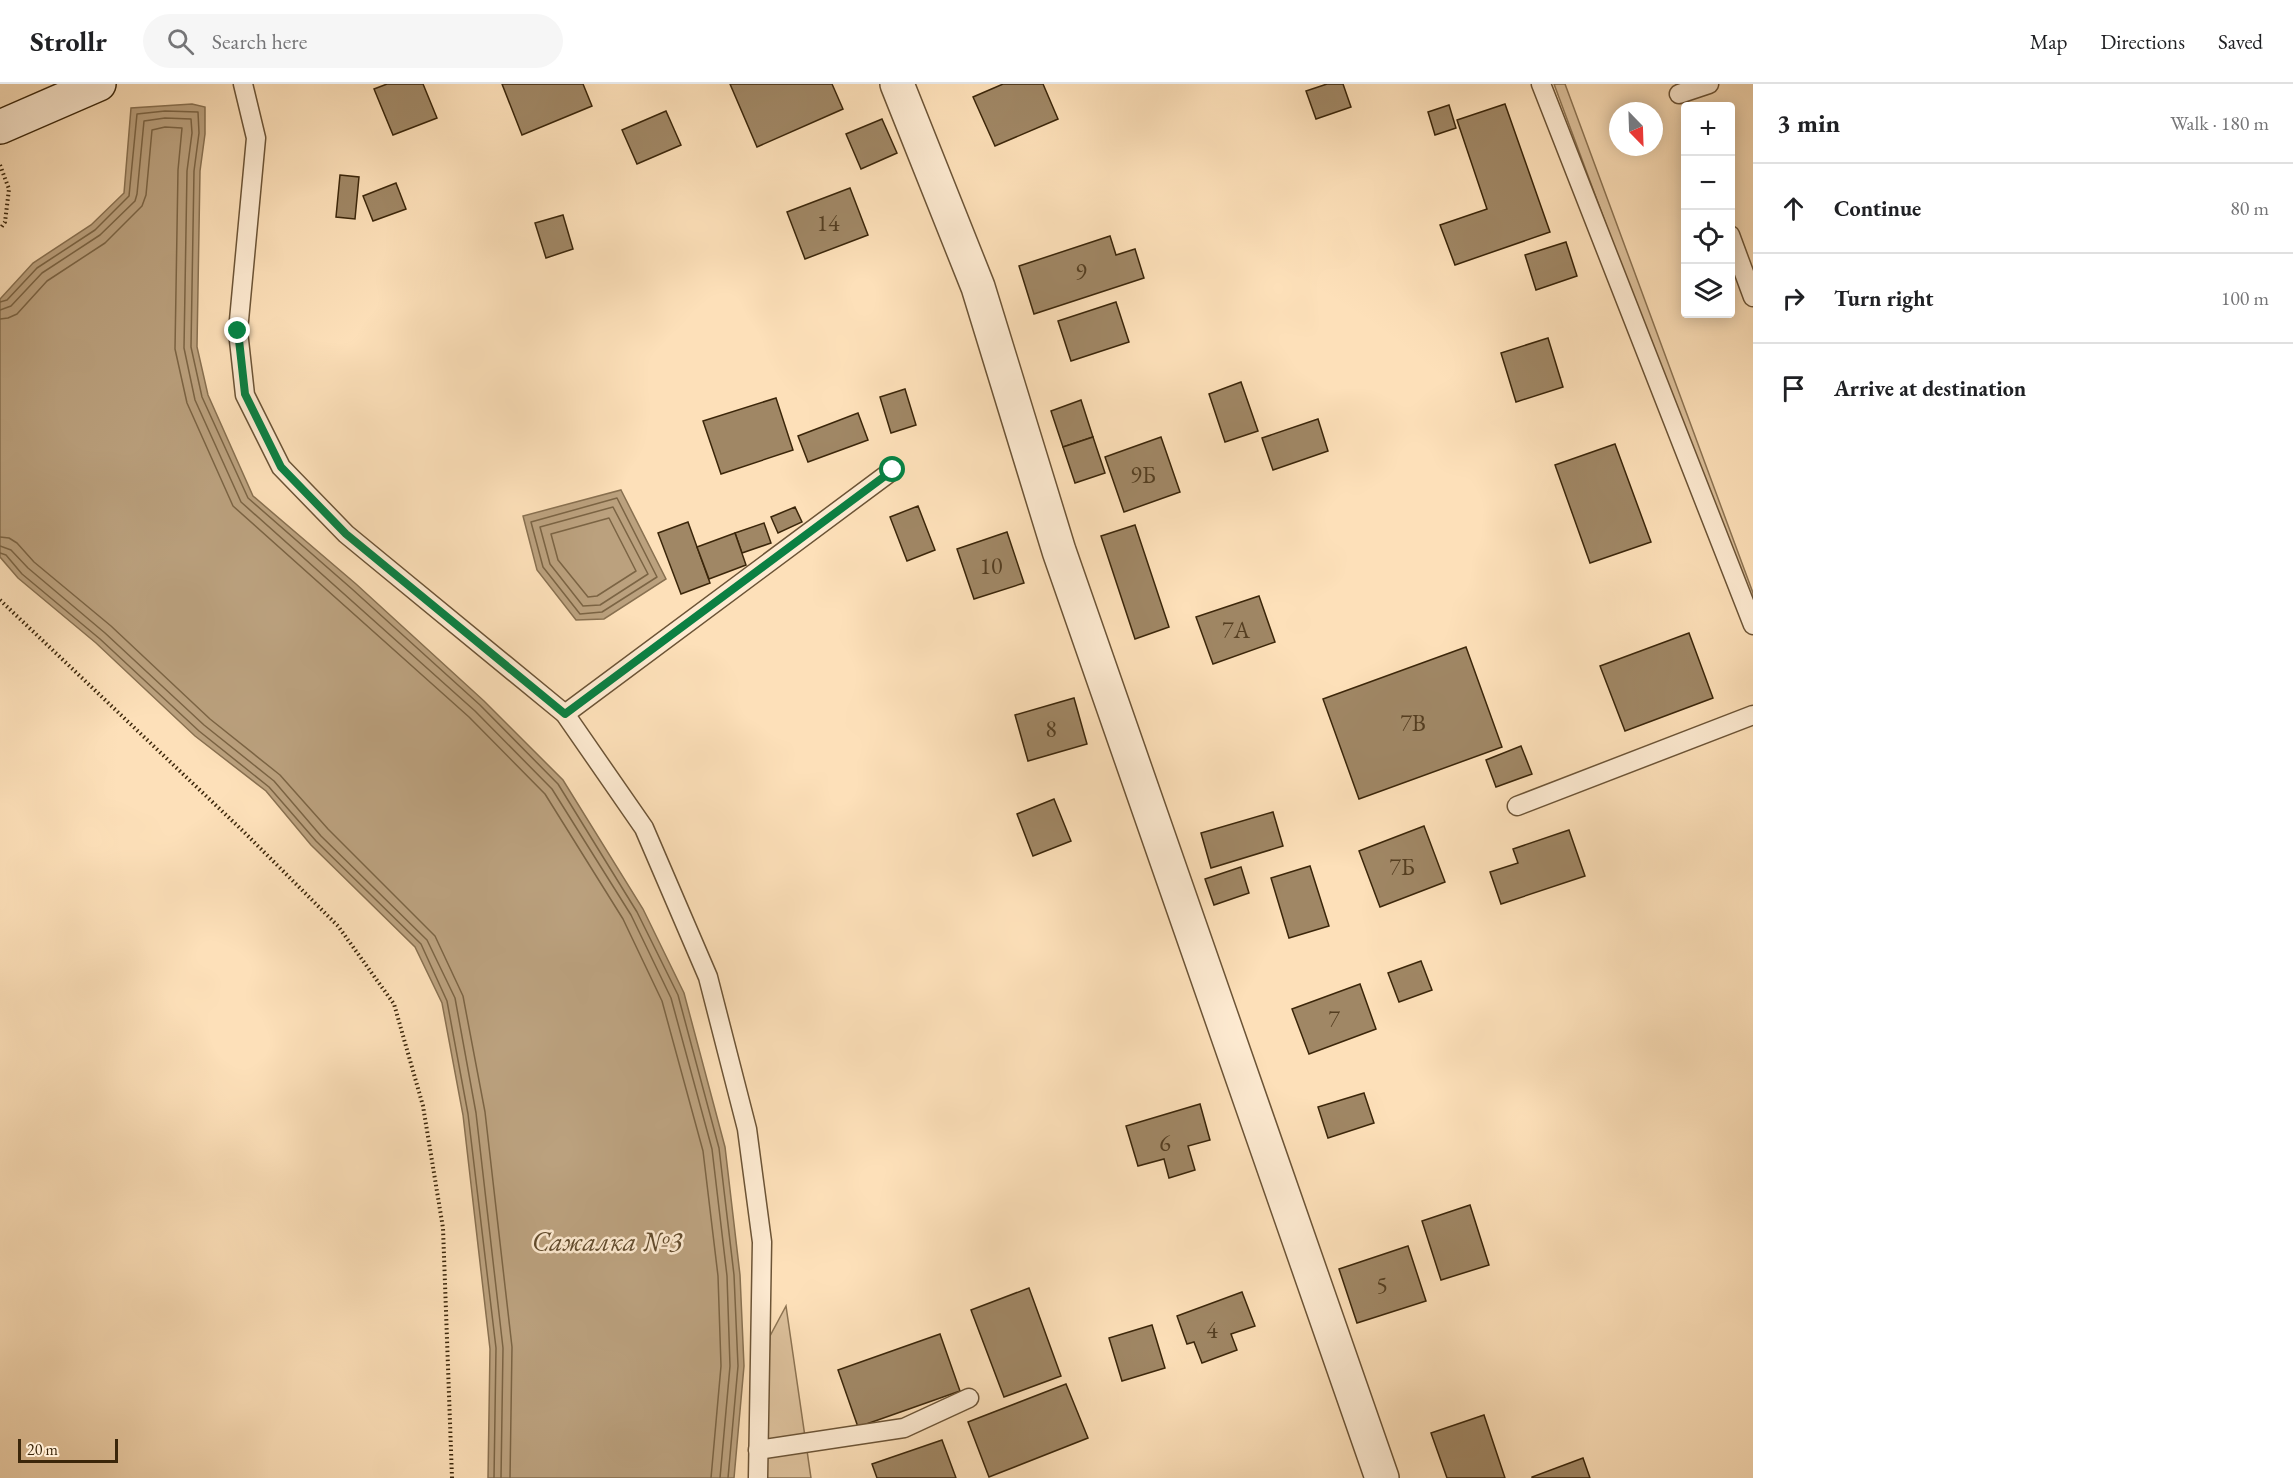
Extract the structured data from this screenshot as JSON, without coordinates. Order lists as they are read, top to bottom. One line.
{"water":["Сажалка №3"],"house_numbers":["14","9","9Б","10","7А","7В","8","7Б","7","6","5","4"],"scale_bar":"20 m","north":"bottom right","page":{"header":"Strollr","search":"Search here","nav":["Map","Directions","Saved"],"heading":["3 min","Walk · 180 m"],"map_buttons":["+","−"],"list":[["Continue","80 m"],["Turn right","100 m"],"Arrive at destination"],"scale":"20 m"}}
